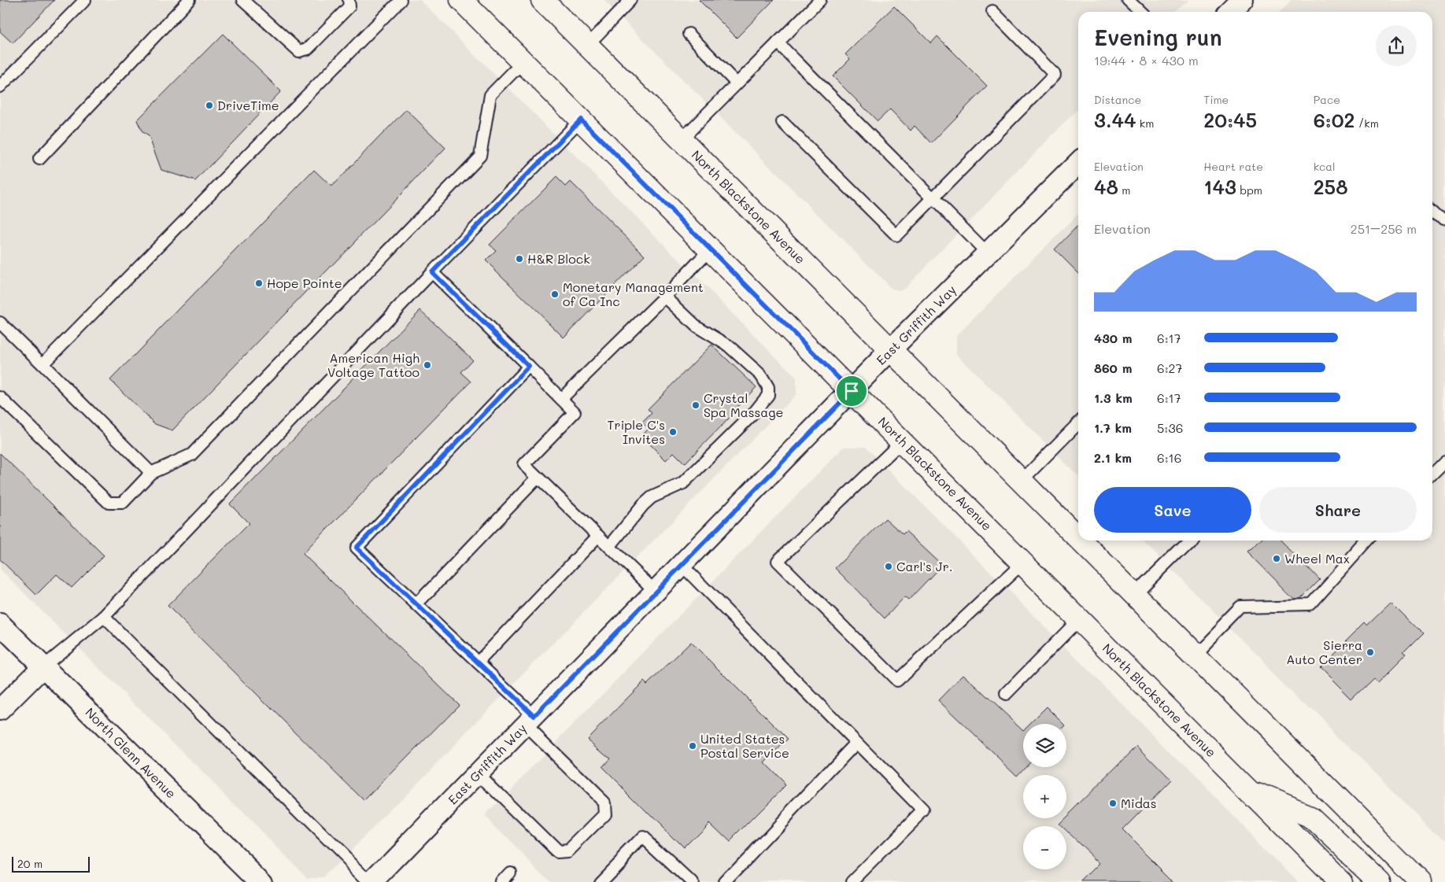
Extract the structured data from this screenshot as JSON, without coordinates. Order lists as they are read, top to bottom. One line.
{"streets":{"main road":["North Blackstone Avenue"],"street":["East Griffith Way","North Glenn Avenue"]},"crossings":[["North Blackstone Avenue","East Griffith Way"]],"places":["DriveTime","H&R Block","Hope Pointe","Monetary Management of Ca Inc","American High Voltage Tattoo","Crystal Spa Massage","Triple C's Invites","Wheel Max","Carl's Jr.","Sierra Auto Center","United States Postal Service","Midas"],"scale_bar":"20 m","page":{"heading":["Evening run","19:44 · 8 × 430 m"],"stats":[["Distance","3.44 km"],["Time","20:45"],["Pace","6:02 /km"],["Elevation","48 m"],["Heart rate","143 bpm"],["kcal","258"]],"chart":["Elevation","251–256 m"],"list":[{"name":"430 m","note":"6:17"},{"name":"860 m","note":"6:27"},{"name":"1.3 km","note":"6:17"},{"name":"1.7 km","note":"5:36"},{"name":"2.1 km","note":"6:16"}],"buttons":["Save","Share"],"map_buttons":["+","−"],"scale":"20 m"}}
